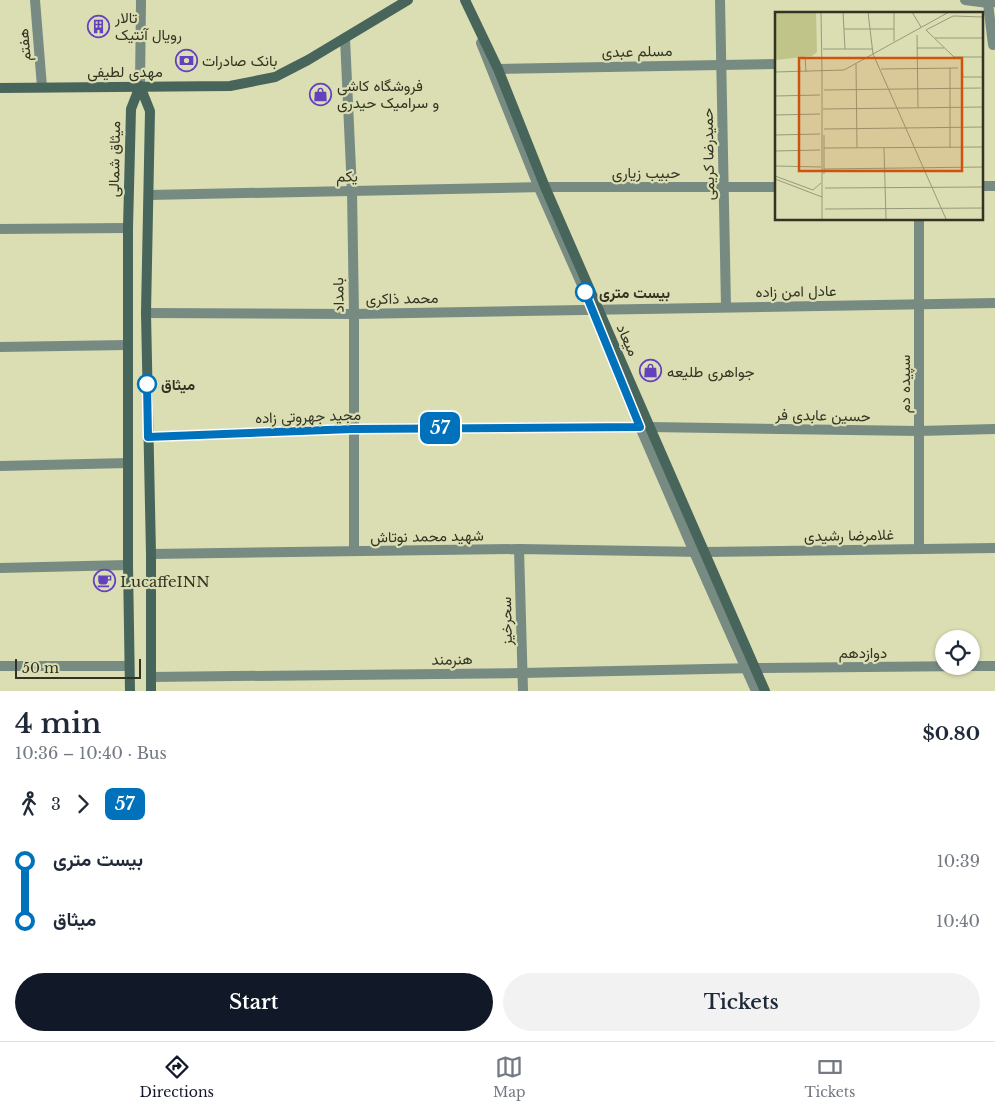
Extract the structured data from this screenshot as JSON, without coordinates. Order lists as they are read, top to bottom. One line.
{"streets":{"main road":["مهدی لطیفی","میثاق شمالی","میعاد"],"street":["هفتم","مسلم عبدی","حمیدرضا کریمی","حبیب زیاری","یکم","عادل امن زاده","بامداد","محمد ذاکری","سپیده دم","حسین عابدی‌ فر","مجید جهروتی زاده","غلامرضا رشیدی","شهید محمد نوتاش","سحرخیز","دوازدهم","هنرمند"]},"crossings":[["هفتم","مهدی لطیفی"],["مسلم عبدی","حمیدرضا کریمی"],["مسلم عبدی","میعاد"],["مهدی لطیفی","میثاق شمالی"],["مهدی لطیفی","بامداد"],["حمیدرضا کریمی","حبیب زیاری"],["حمیدرضا کریمی","عادل امن زاده"],["حبیب زیاری","یکم"],["حبیب زیاری","میعاد"],["یکم","بامداد"],["یکم","میعاد"],["عادل امن زاده","محمد ذاکری"],["عادل امن زاده","میعاد"],["عادل امن زاده","سپیده دم"],["بامداد","محمد ذاکری"],["بامداد","مجید جهروتی زاده"],["بامداد","شهید محمد نوتاش"],["محمد ذاکری","میعاد"],["میعاد","حسین عابدی‌ فر"],["میعاد","مجید جهروتی زاده"],["میعاد","غلامرضا رشیدی"],["میعاد","شهید محمد نوتاش"],["میعاد","دوازدهم"],["میعاد","هنرمند"],["سپیده دم","حسین عابدی‌ فر"],["سپیده دم","غلامرضا رشیدی"],["حسین عابدی‌ فر","مجید جهروتی زاده"],["غلامرضا رشیدی","شهید محمد نوتاش"],["شهید محمد نوتاش","سحرخیز"],["سحرخیز","هنرمند"],["دوازدهم","هنرمند"]],"places":{"building":["تالار رویال آنتیک"],"bank":["بانک صادرات"],"shop":["فروشگاه کاشی و سرامیک حیدری","جواهری طلیعه"],"other":["بیست متری","میثاق"],"cafe":["LucaffeINN"]},"lines":["bus line 57"],"scale_bar":"50 m","page":{"on_map":"57","scale":"50 m","heading":["4 min","10:36 – 10:40 · Bus","$0.80"],"legs":["3","57"],"list":[{"name":"بیست متری","value":"10:39"},{"name":"میثاق","value":"10:40"}],"buttons":["Start","Tickets"],"tabs":["Directions","Map","Tickets"]}}
